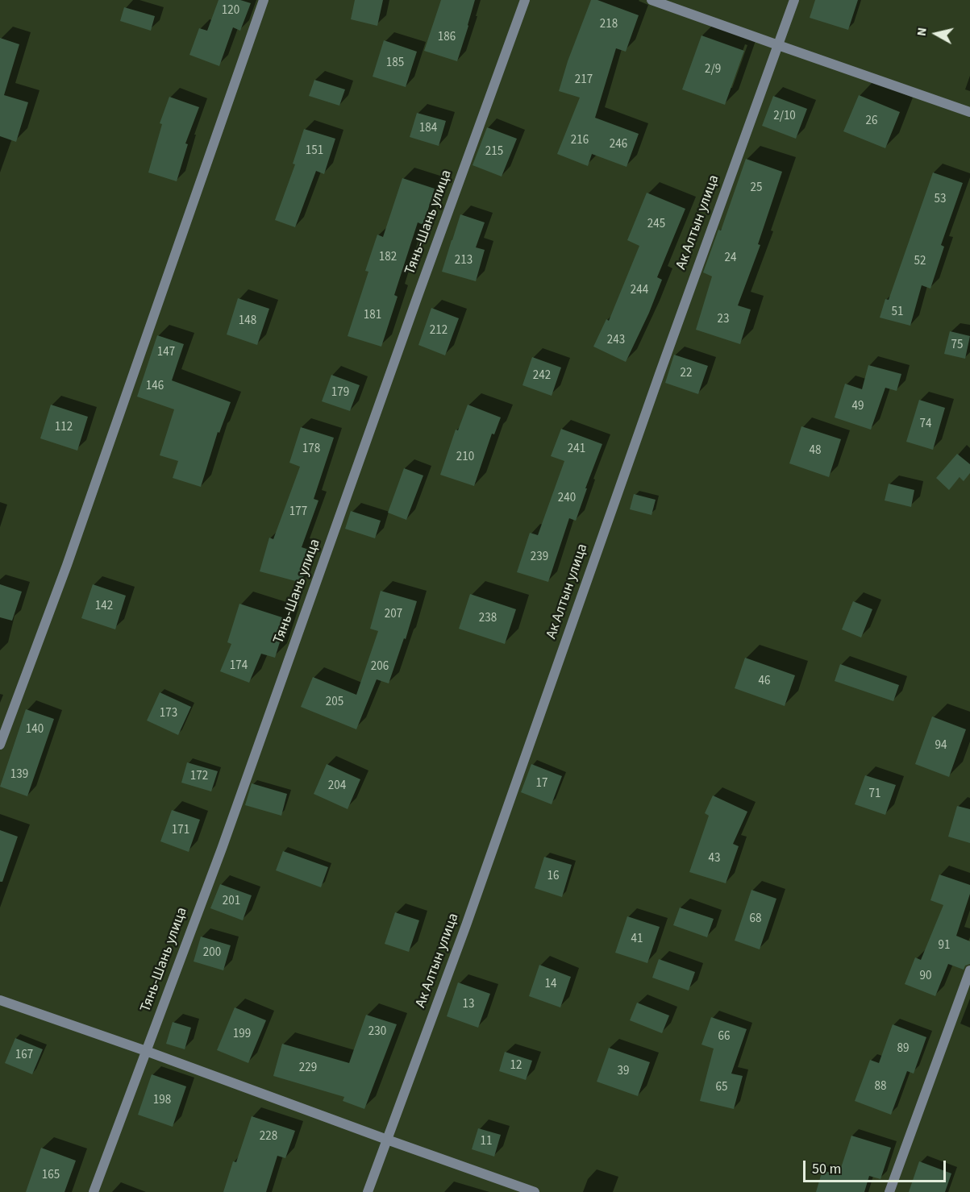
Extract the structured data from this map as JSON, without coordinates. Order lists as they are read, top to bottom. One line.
{"streets":{"street":["Тянь-Шань улица","Ак Алтын улица"]},"house_numbers":["120","218","186","185","2/9","217","2/10","26","184","216","246","151","215","25","53","245","182","24","213","52","244","51","181","23","148","212","243","75","147","22","242","146","179","49","74","112","178","241","48","210","240","177","239","142","207","238","174","206","46","205","173","140","94","139","172","17","204","71","171","43","16","201","68","41","91","200","90","14","13","230","199","66","89","167","12","229","39","88","65","198","228","11","165"],"scale_bar":"50 m","north":"left"}
